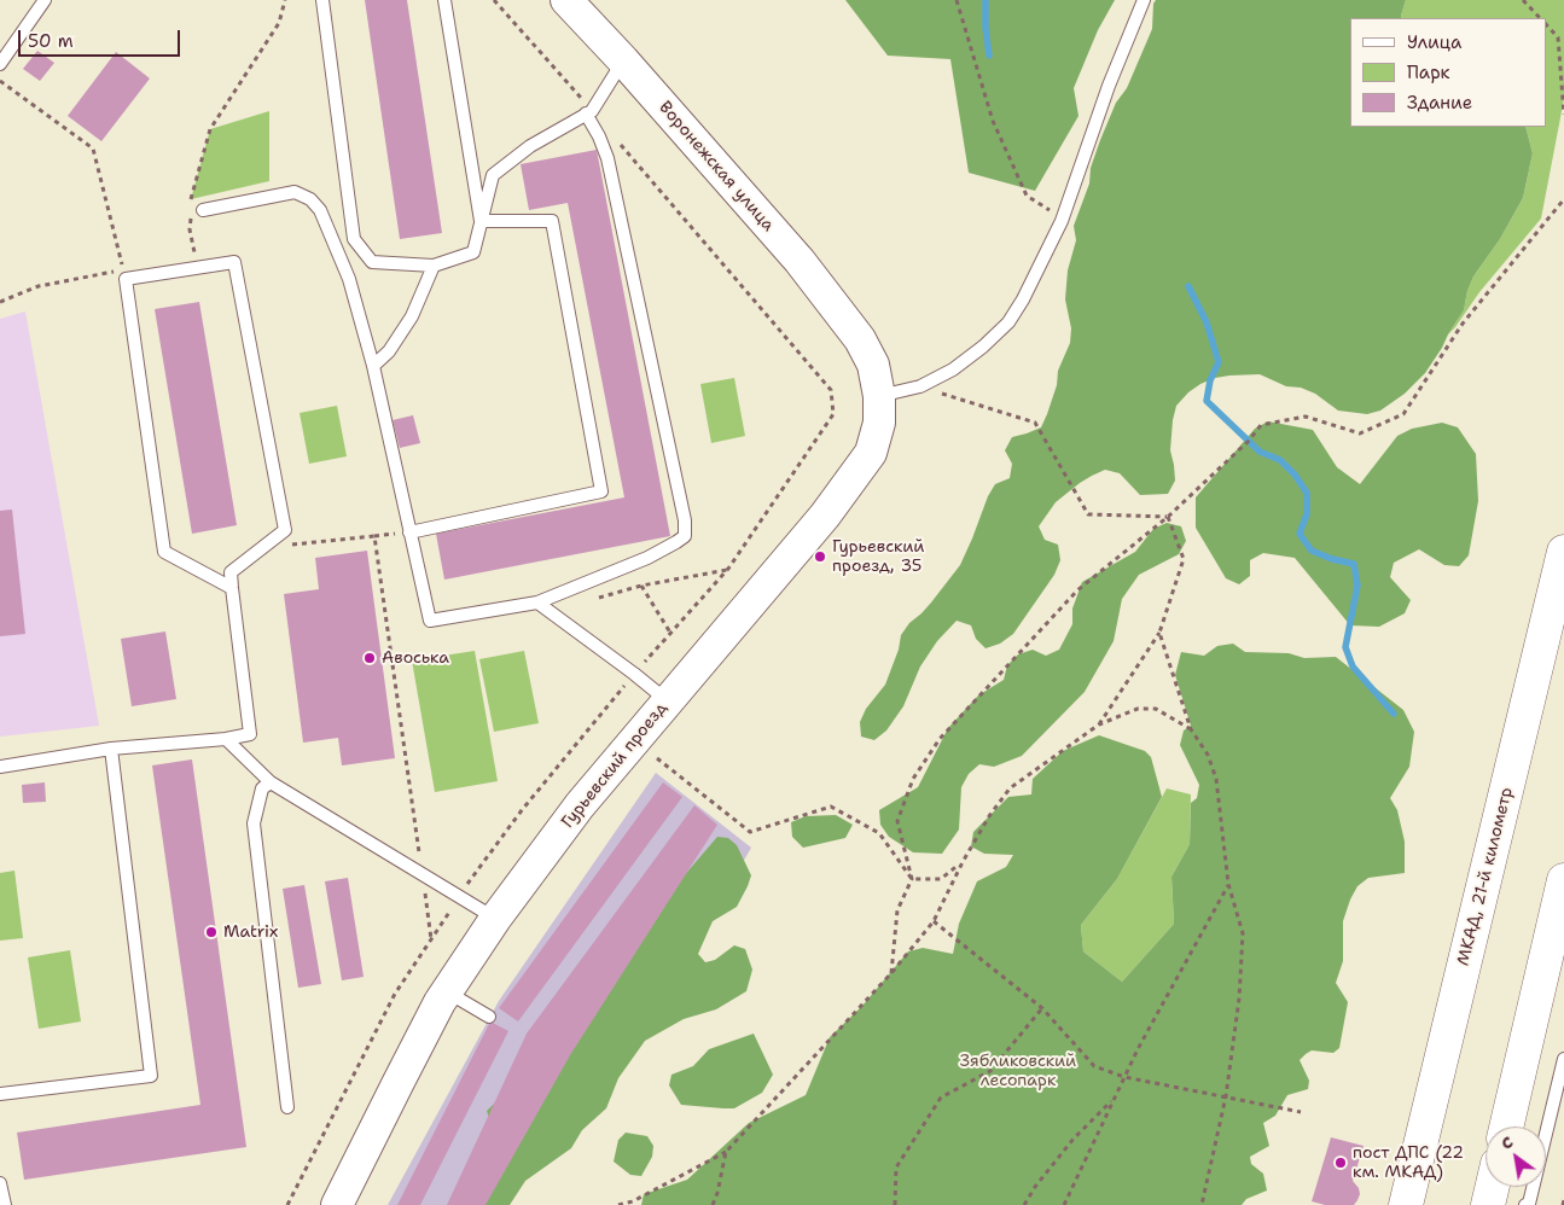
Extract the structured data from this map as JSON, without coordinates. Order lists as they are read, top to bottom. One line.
{"streets":{"highway":["МКАД, 21-й километр"],"street":["Воронежская улица","Гурьевский проезд"]},"crossings":[["Воронежская улица","Гурьевский проезд"]],"parks":["Зябликовский лесопарк"],"places":["Гурьевский проезд, 35","Авоська","Matrix","пост ДПС (22 км. МКАД)"],"legend":["Улица","Парк","Здание"],"scale_bar":"50 m","north":"top left"}
